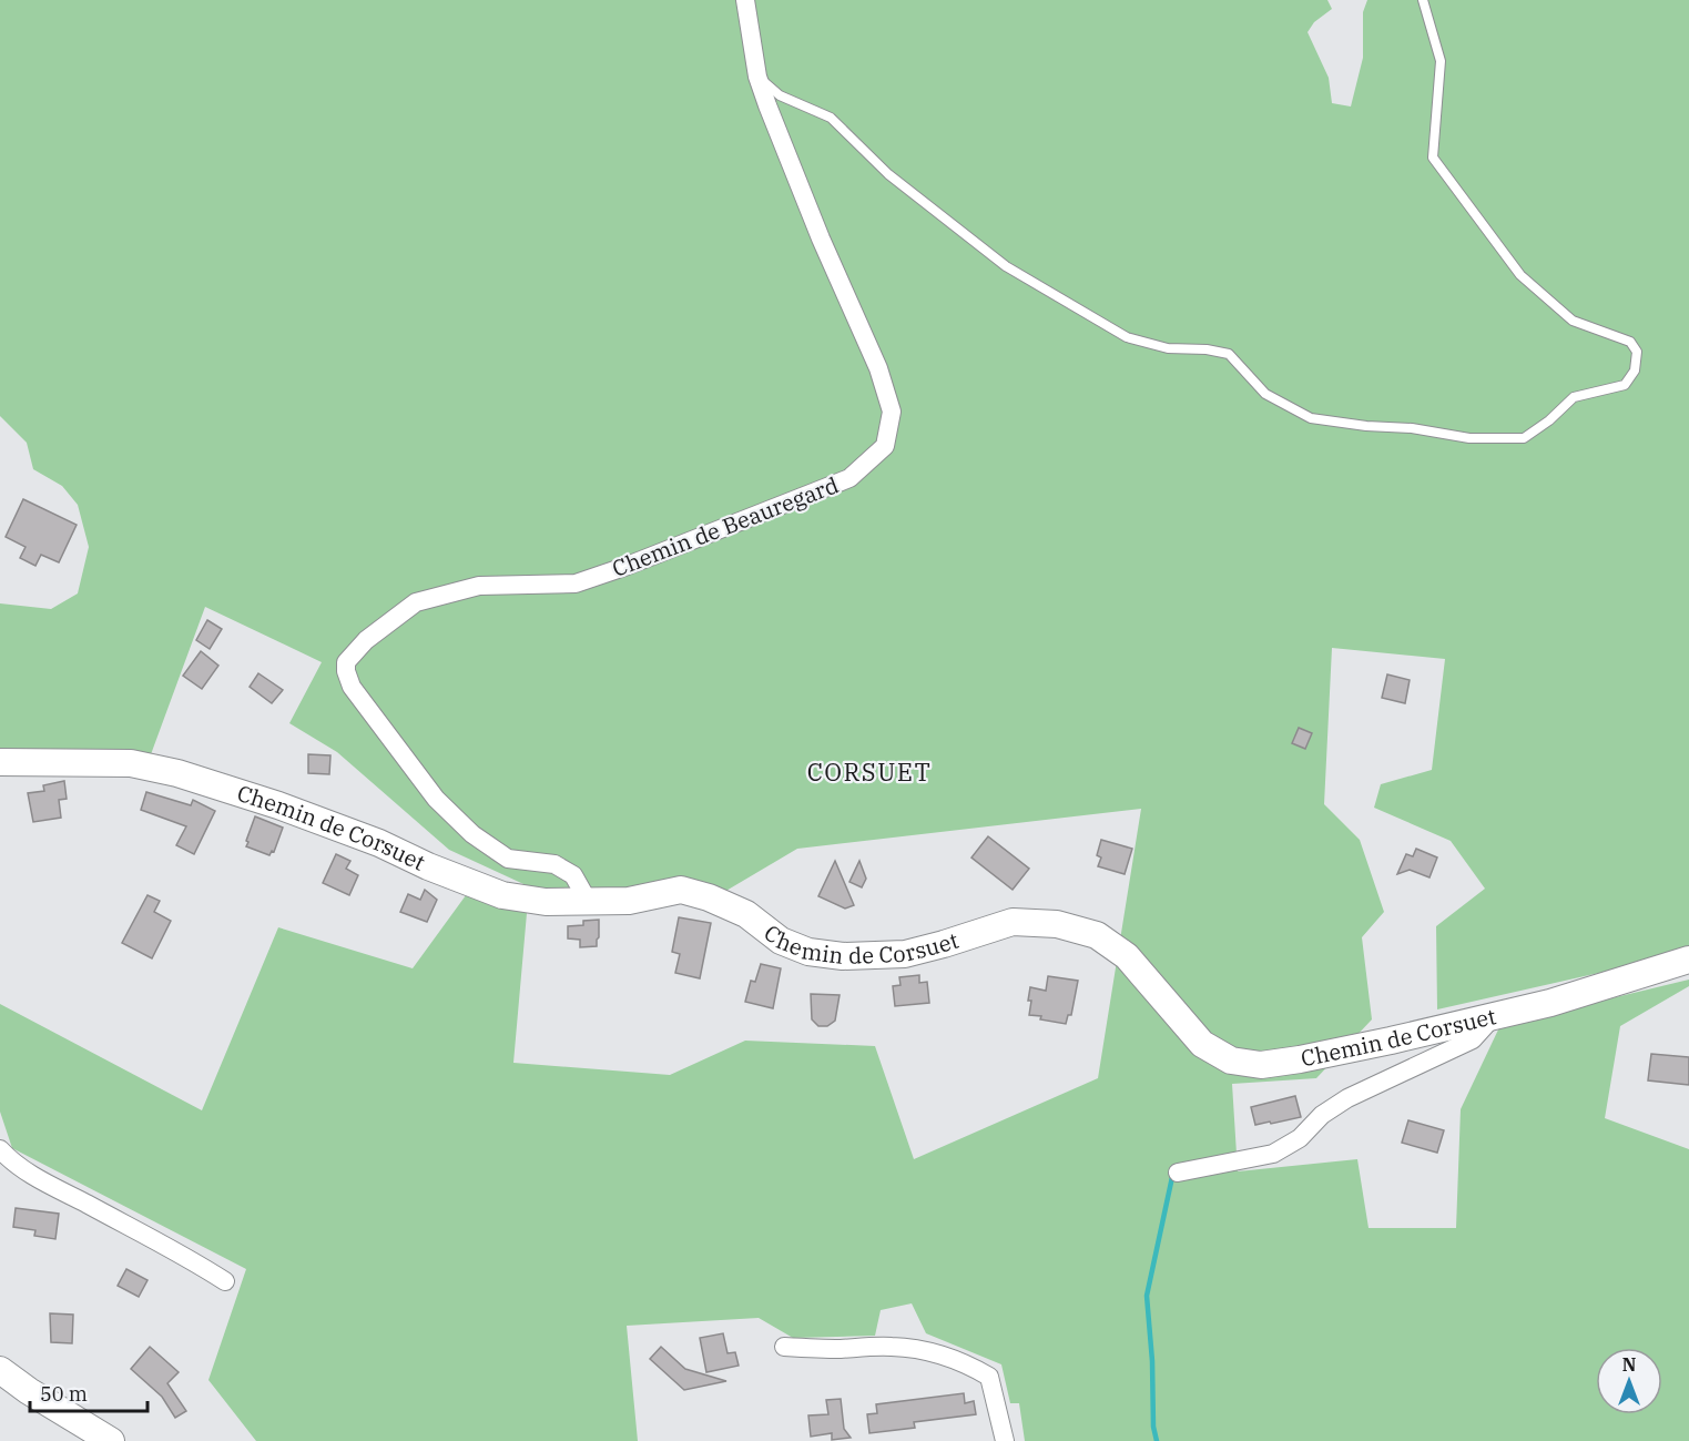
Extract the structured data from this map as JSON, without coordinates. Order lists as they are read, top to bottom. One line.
{"streets":{"street":["Chemin de Beauregard","Chemin de Corsuet"]},"crossings":[["Chemin de Beauregard","Chemin de Corsuet"]],"districts":["CORSUET"],"scale_bar":"50 m","north":"top"}
